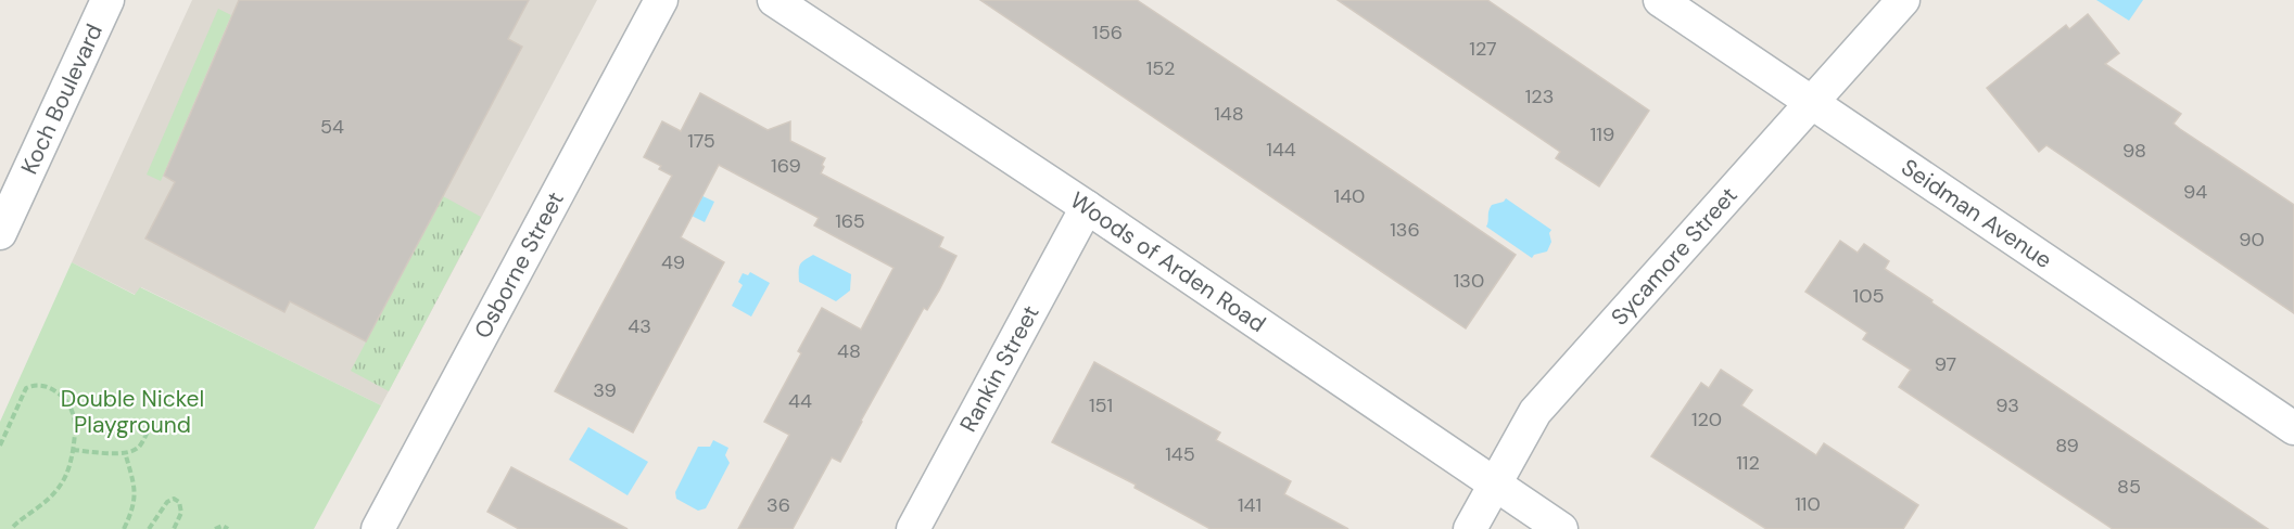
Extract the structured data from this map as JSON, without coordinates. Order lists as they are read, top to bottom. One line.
{"streets":{"street":["Koch Boulevard","Seidman Avenue","Sycamore Street","Woods of Arden Road","Osborne Street","Rankin Street"]},"crossings":[["Seidman Avenue","Sycamore Street"],["Sycamore Street","Woods of Arden Road"],["Woods of Arden Road","Rankin Street"]],"parks":["Double Nickel Playground"],"house_numbers":["156","127","152","123","148","54","119","175","144","98","169","94","140","165","136","90","49","130","105","43","48","97","39","44","151","93","120","89","145","112","85","110","36","141"]}
